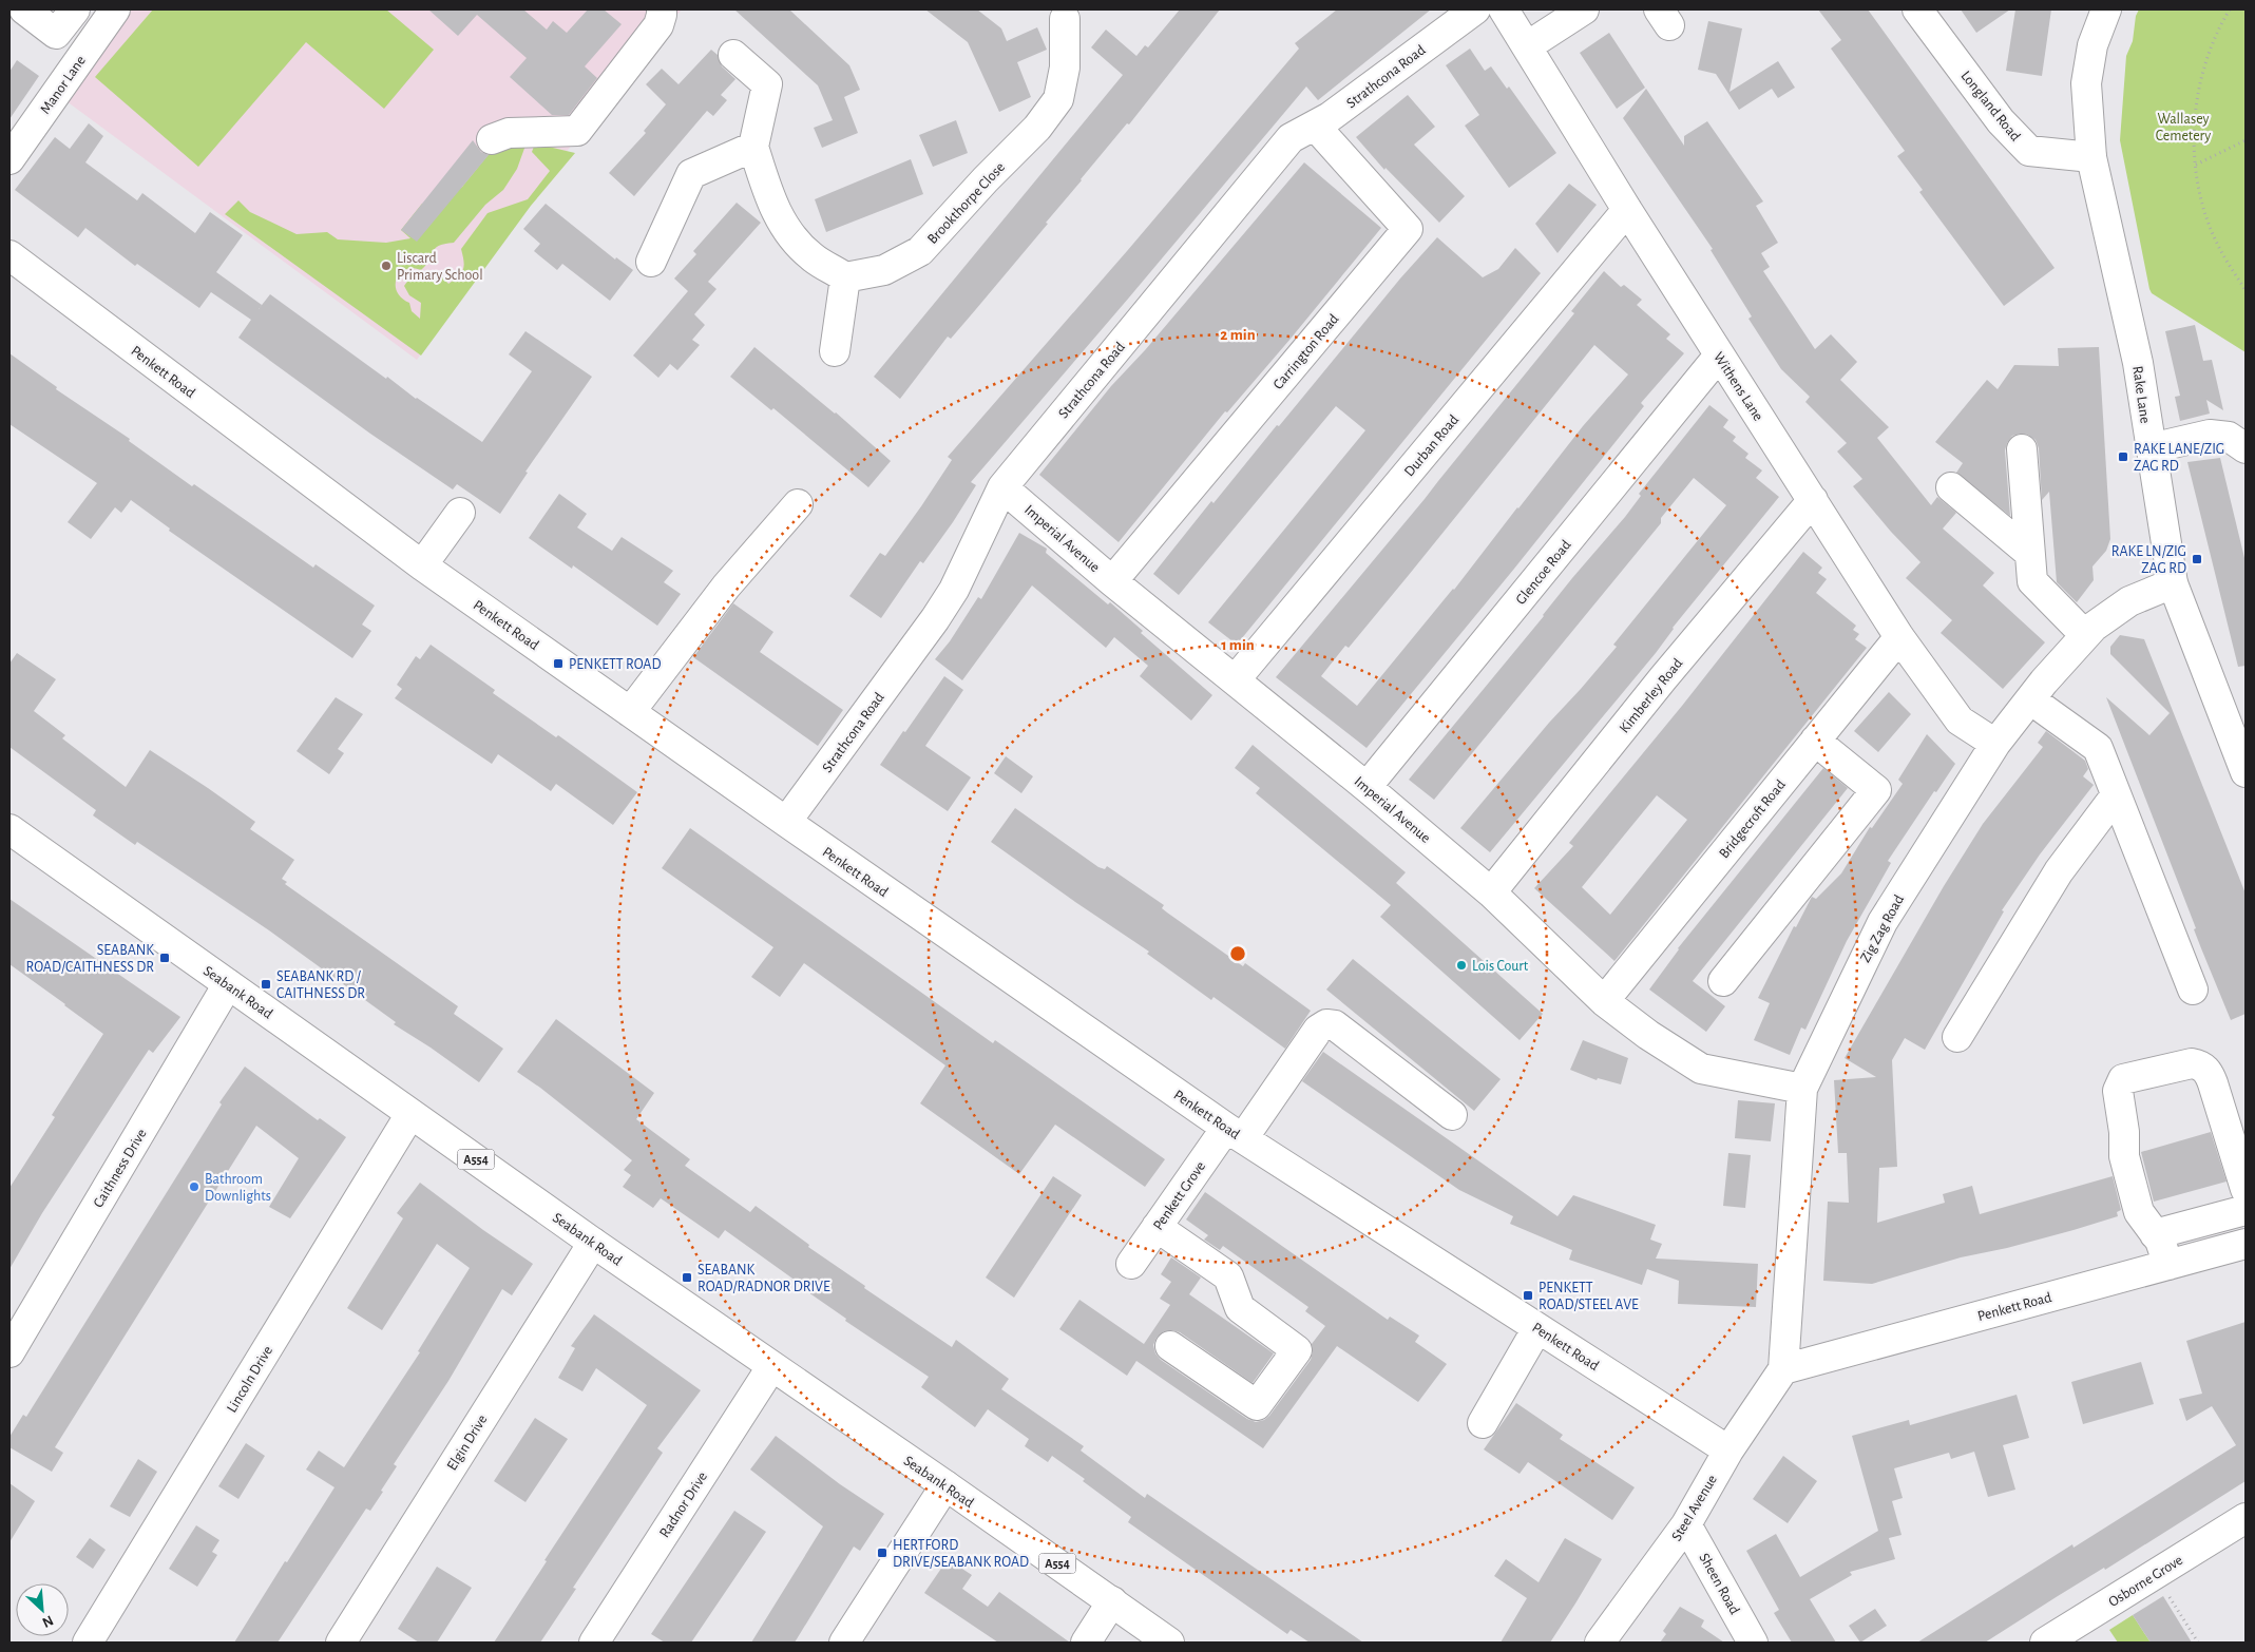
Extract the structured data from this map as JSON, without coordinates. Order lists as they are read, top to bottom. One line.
{"streets":{"street":["Strathcona Road","Manor Lane","Longland Road","Brookthorpe Close","Carrington Road","Penkett Road","Withens Lane","Rake Lane","Durban Road","Imperial Avenue","Glencoe Road","Kimberley Road","Bridgecroft Road","Zig Zag Road","Seabank Road","A554","Caithness Drive","Penkett Grove","Lincoln Drive","Elgin Drive","Radnor Drive","Steel Avenue","Osborne Grove","Sheen Road"]},"crossings":[["Strathcona Road","Carrington Road"],["Strathcona Road","Penkett Road"],["Strathcona Road","Imperial Avenue"],["Longland Road","Rake Lane"],["Carrington Road","Imperial Avenue"],["Penkett Road","Zig Zag Road"],["Penkett Road","Penkett Grove"],["Penkett Road","Steel Avenue"],["Withens Lane","Durban Road"],["Withens Lane","Glencoe Road"],["Withens Lane","Kimberley Road"],["Withens Lane","Bridgecroft Road"],["Withens Lane","Zig Zag Road"],["Rake Lane","Zig Zag Road"],["Durban Road","Imperial Avenue"],["Imperial Avenue","Glencoe Road"],["Imperial Avenue","Kimberley Road"],["Imperial Avenue","Bridgecroft Road"],["Imperial Avenue","Zig Zag Road"],["Zig Zag Road","Steel Avenue"],["Seabank Road","Caithness Drive"],["Seabank Road","Lincoln Drive"],["Seabank Road","Elgin Drive"],["Seabank Road","Radnor Drive"],["Steel Avenue","Sheen Road"]],"parks":["Wallasey Cemetery"],"places":{"other":["Liscard Primary School","Lois Court","Bathroom Downlights"],"transit":["RAKE LANE/ZIG ZAG RD","RAKE LN/ZIG ZAG RD","PENKETT ROAD","SEABANK ROAD/CAITHNESS DR","SEABANK RD / CAITHNESS DR","SEABANK ROAD/RADNOR DRIVE","PENKETT ROAD/STEEL AVE","HERTFORD DRIVE/SEABANK ROAD"]},"north":"bottom right","rings":["2 min","1 min"]}
